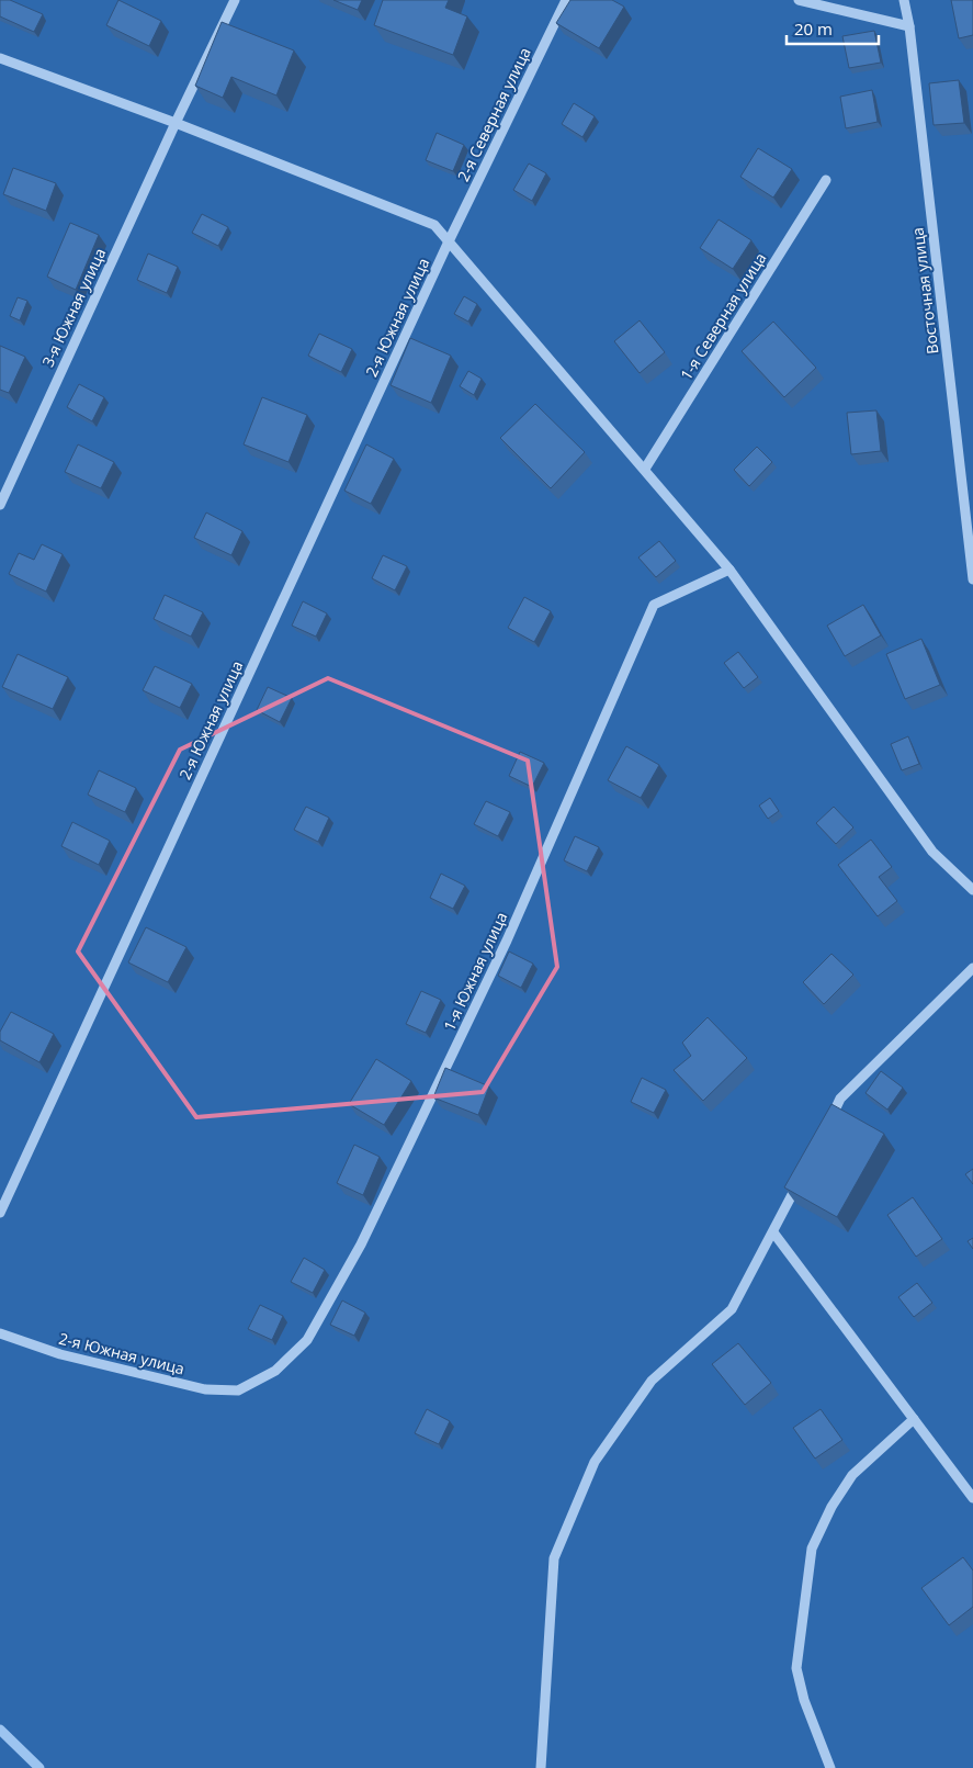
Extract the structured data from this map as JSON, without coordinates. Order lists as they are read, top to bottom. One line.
{"streets":{"street":["2-я Северная улица","Восточная улица","3-я Южная улица","1-я Северная улица","2-я Южная улица","1-я Южная улица"]},"crossings":[["2-я Северная улица","2-я Южная улица"],["2-я Южная улица","1-я Южная улица"]],"scale_bar":"20 m"}
